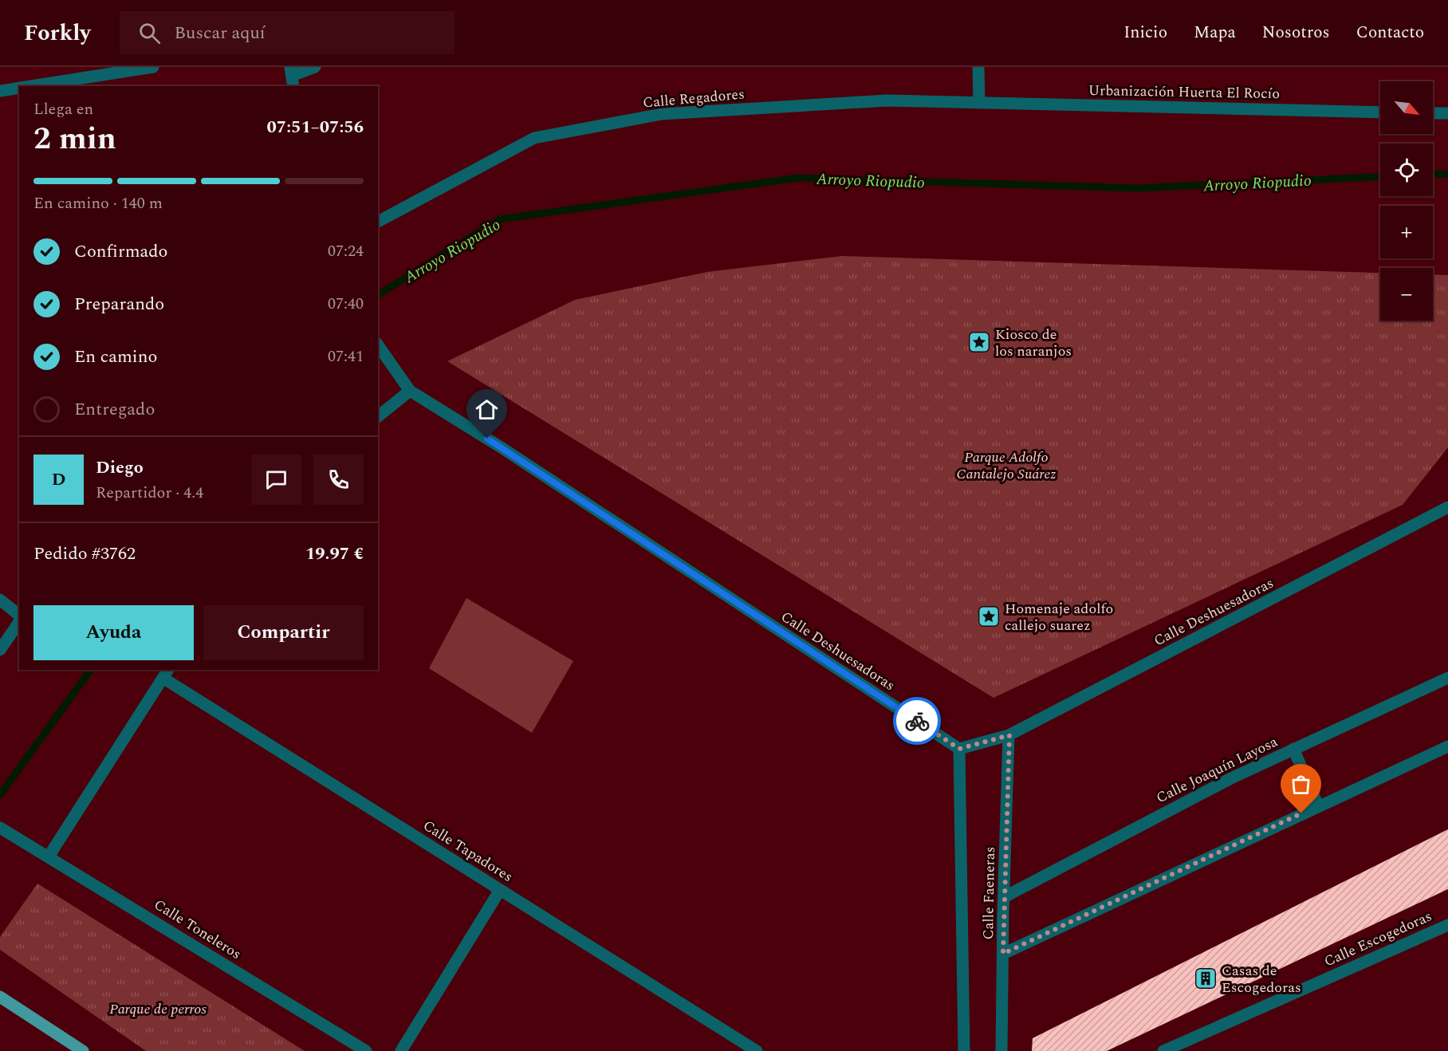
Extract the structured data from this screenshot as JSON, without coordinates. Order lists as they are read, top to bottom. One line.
{"streets":{"street":["Urbanización Huerta El Rocío","Calle Regadores","Calle Deshuesadoras","Calle Joaquín Layosa","Calle Tapadores","Calle Faeneras","Calle Toneleros","Calle Escogedoras"]},"crossings":[["Urbanización Huerta El Rocío","Calle Regadores"],["Calle Deshuesadoras","Calle Faeneras"],["Calle Joaquín Layosa","Calle Faeneras"]],"water":["Arroyo Riopudio"],"parks":["Parque Adolfo Cantalejo Suárez","Parque de perros"],"places":{"place":["Kiosco de los naranjos","Homenaje adolfo callejo suarez"],"building":["Casas de Escogedoras"]},"north":"bottom right","page":{"header":"Forkly","search":"Buscar aquí","nav":["Inicio","Mapa","Nosotros","Contacto"],"map_buttons":["+","−"],"heading":["2 min","Llega en","07:51–07:56"],"panel":["Diego","Repartidor · 4.4","Pedido #3762","19.97 €"],"bar":"En camino · 140 m","list":[["Confirmado","07:24"],["Preparando","07:40"],["En camino","07:41"],"Entregado"],"round":"D","buttons":["Ayuda","Compartir"]}}
